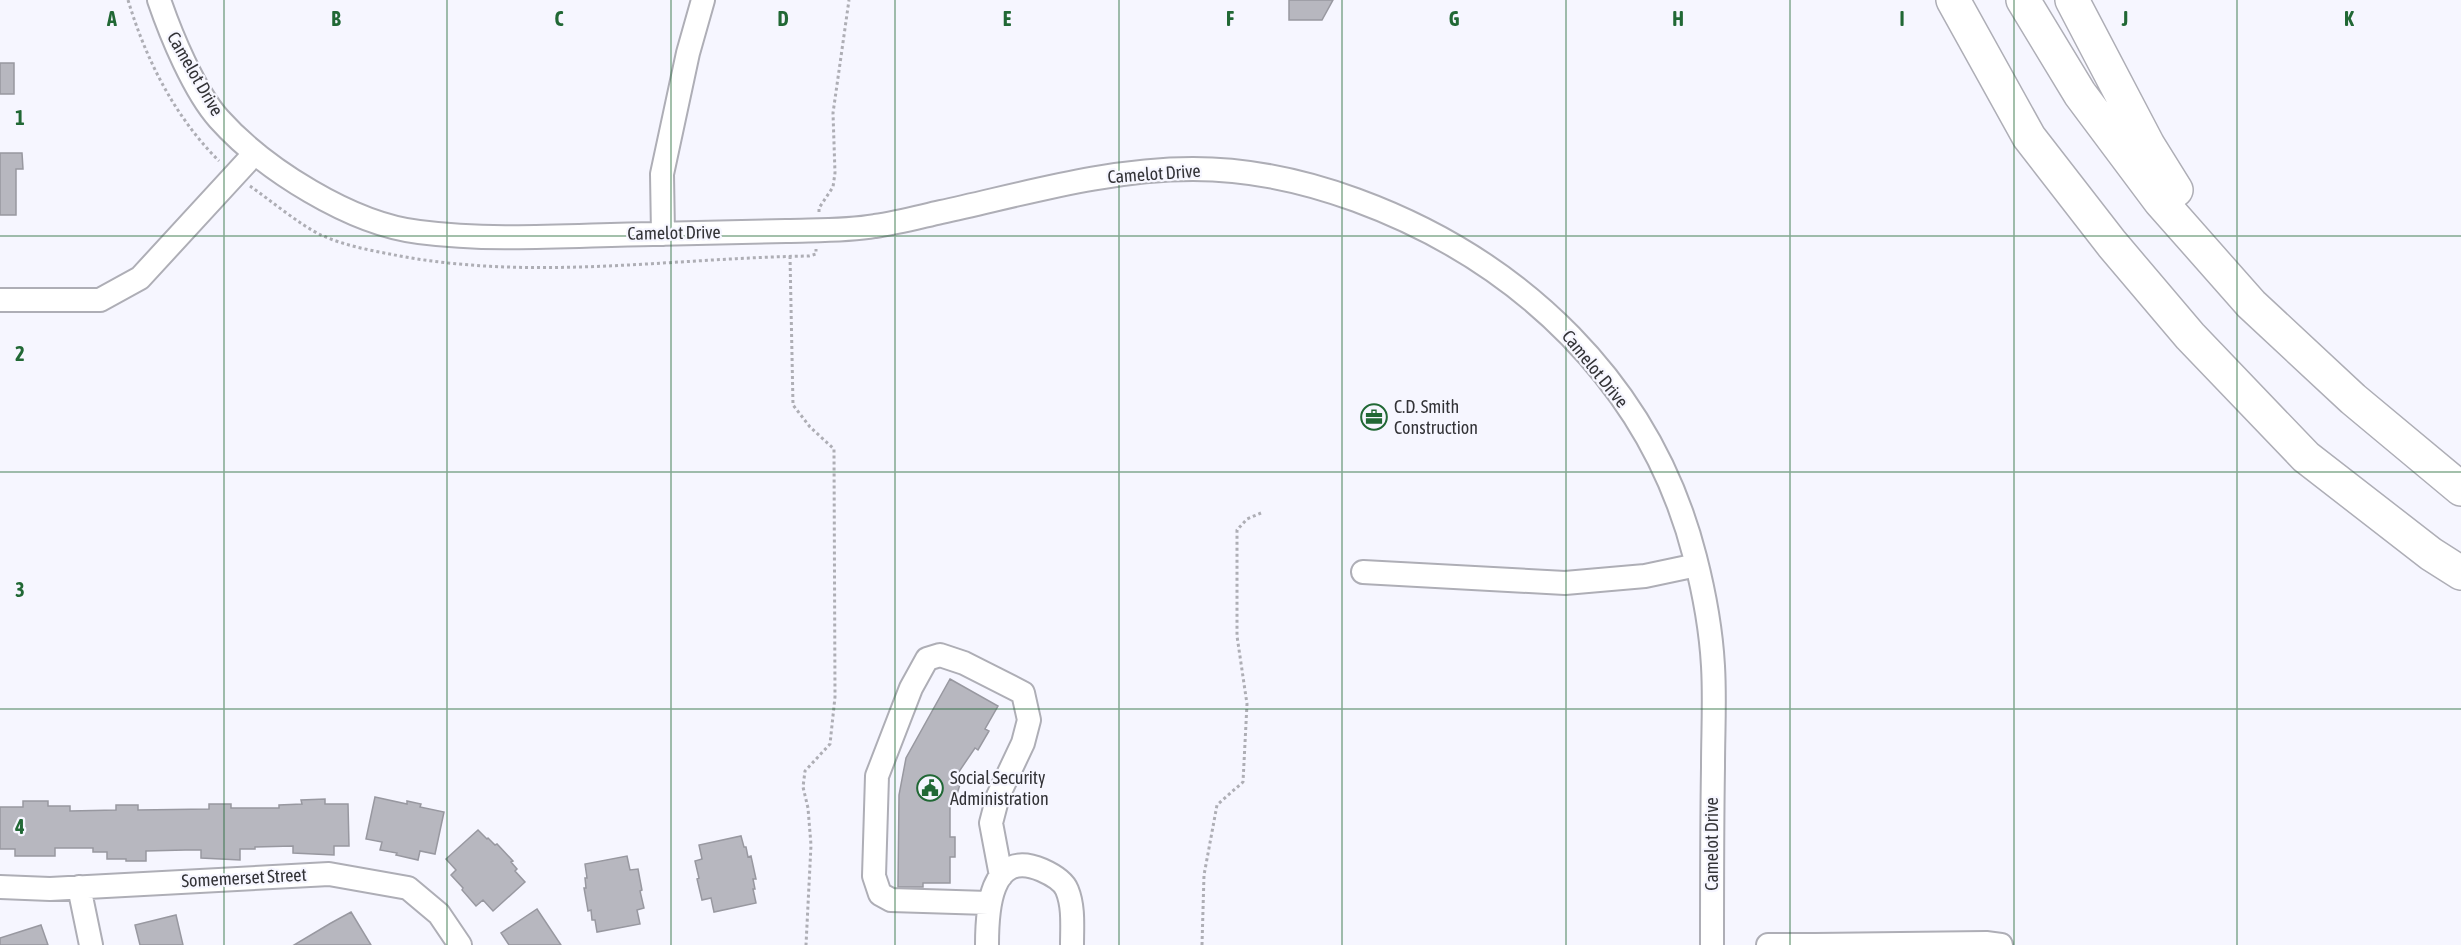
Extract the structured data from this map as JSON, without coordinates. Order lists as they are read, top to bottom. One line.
{"streets":{"street":["Camelot Drive","Somemerset Street"]},"places":{"office":["C.D. Smith Construction"],"public building":["Social Security Administration"]},"grid":{"columns":["A","B","C","D","E","F","G","H","I","J","K"],"rows":["1","2","3","4"]}}
